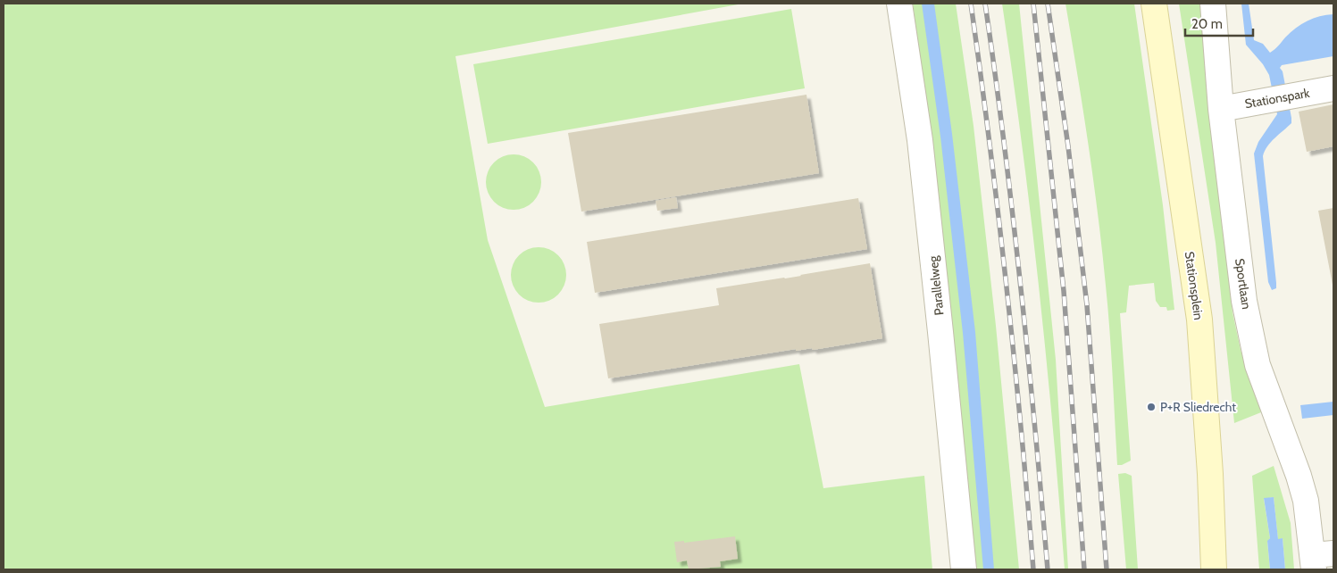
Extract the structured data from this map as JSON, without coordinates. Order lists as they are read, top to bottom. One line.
{"streets":{"main road":["Stationsplein"],"street":["Stationspark","Sportlaan","Parallelweg"]},"crossings":[["Stationspark","Sportlaan"]],"places":["P+R Sliedrecht"],"scale_bar":"20 m"}
